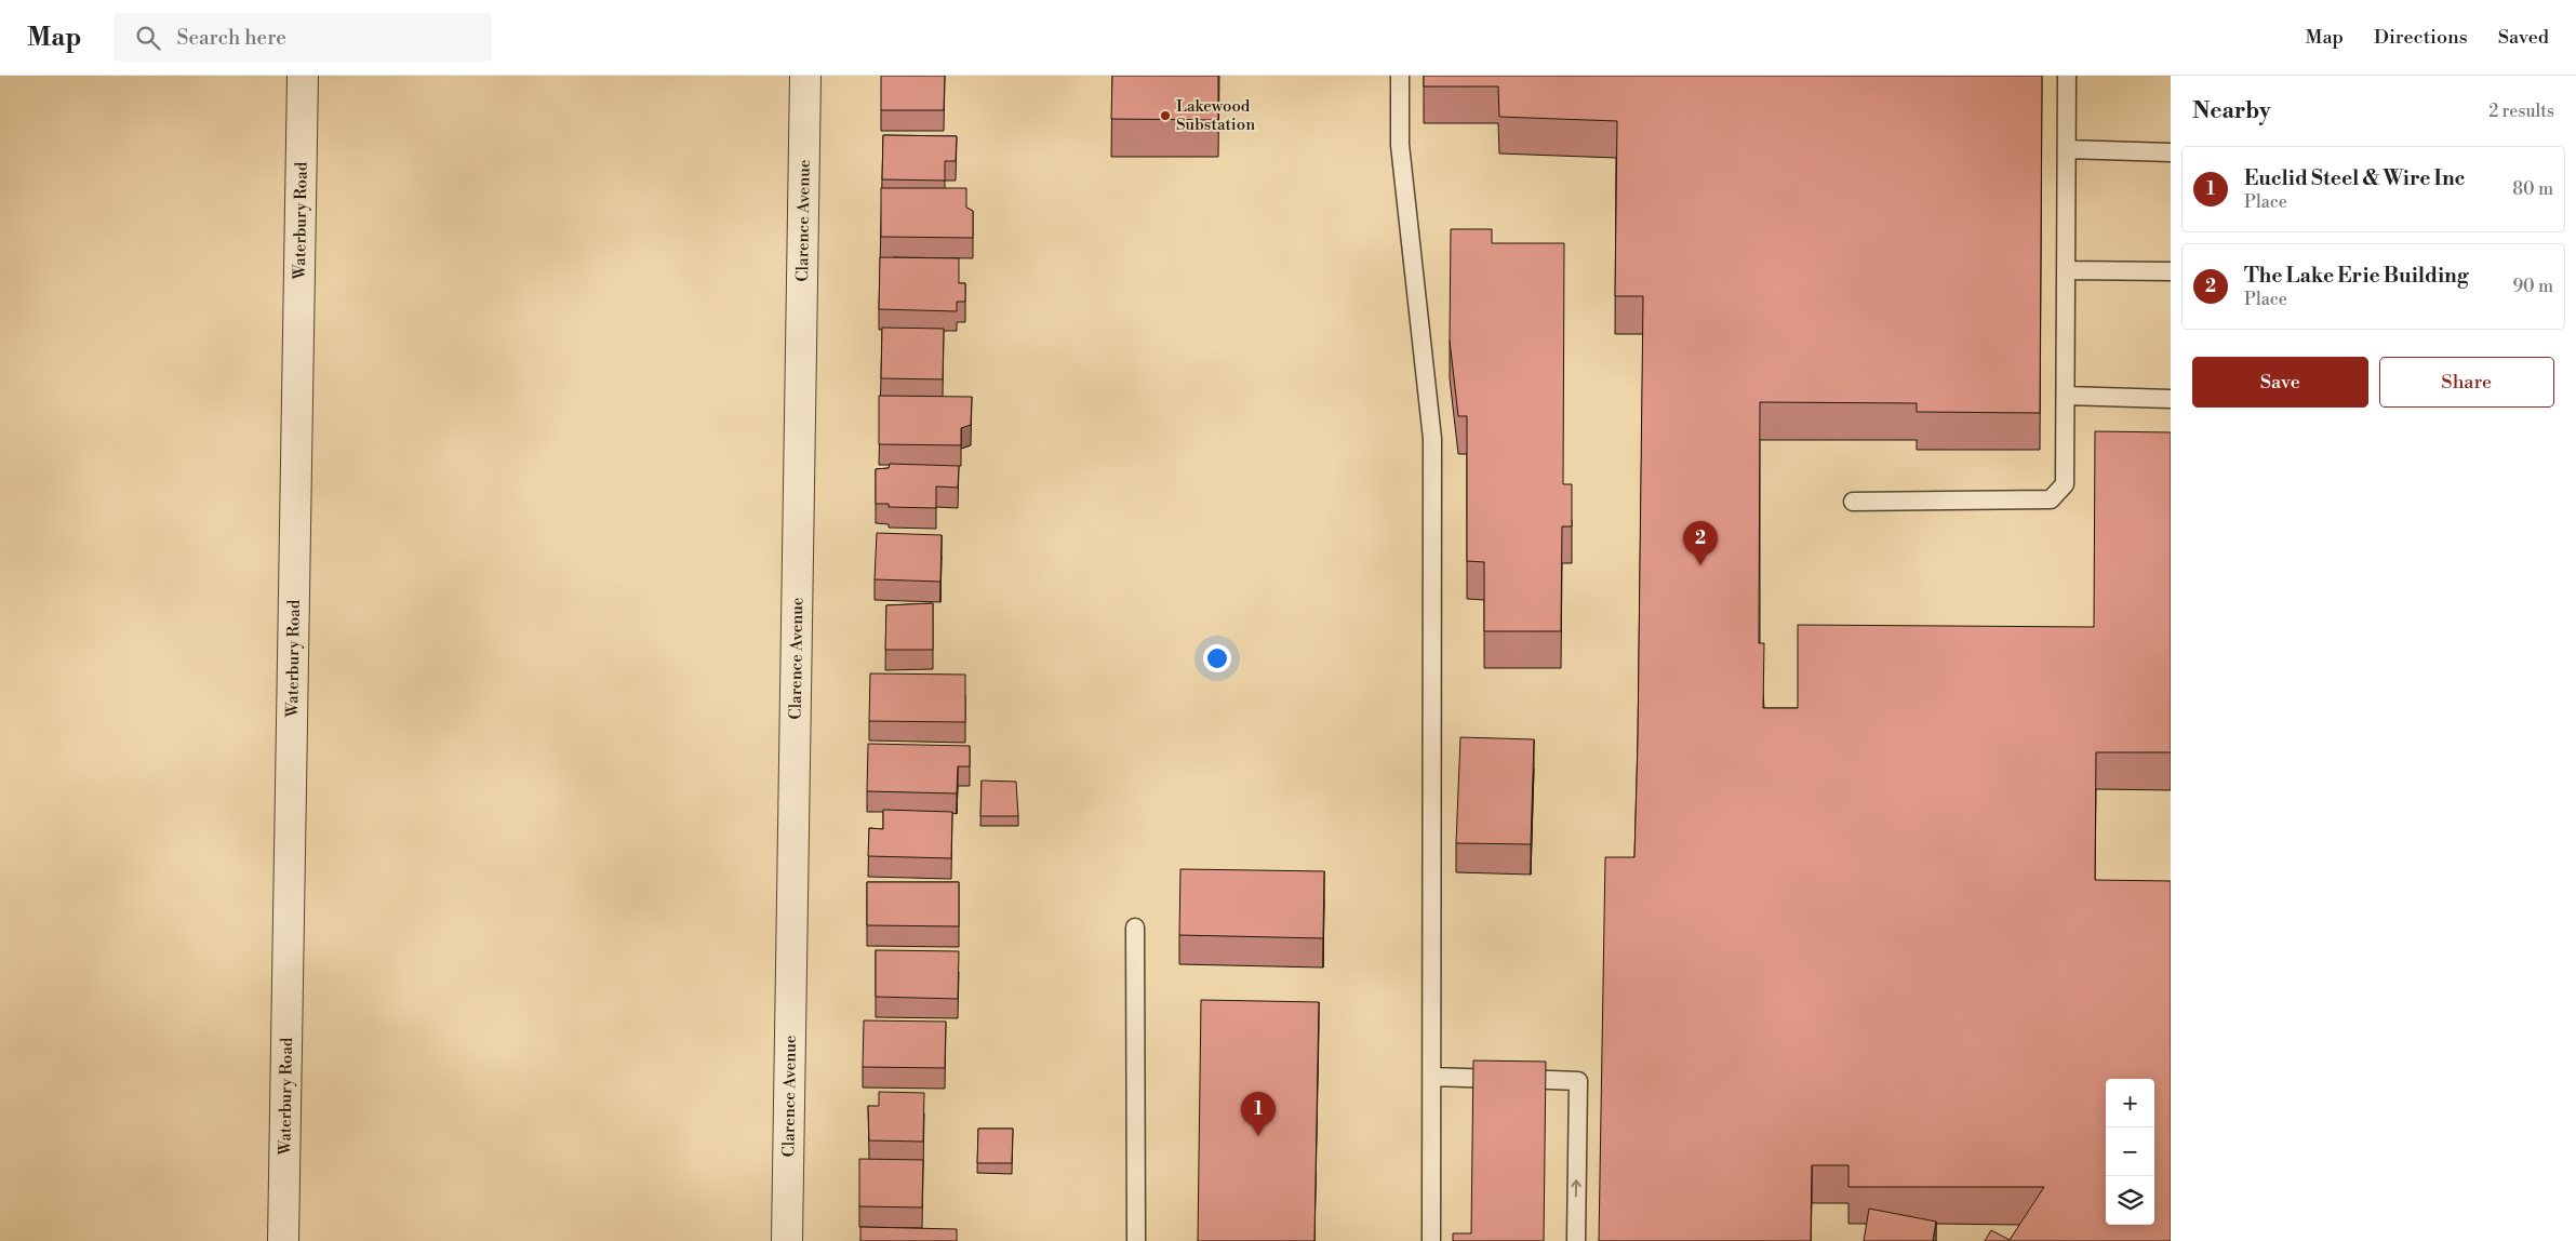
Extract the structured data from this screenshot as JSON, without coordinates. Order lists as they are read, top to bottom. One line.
{"streets":{"street":["Waterbury Road","Clarence Avenue"]},"places":["Lakewood Substation"],"page":{"header":"Map","search":"Search here","nav":["Map","Directions","Saved"],"heading":["Nearby","2 results"],"list":[{"mark":"1","name":"Euclid Steel & Wire Inc","note":"Place","value":"80 m"},{"mark":"2","name":"The Lake Erie Building","note":"Place","value":"90 m"}],"buttons":["Save","Share"],"pins":["2","1"],"map_buttons":["+","−"]}}
